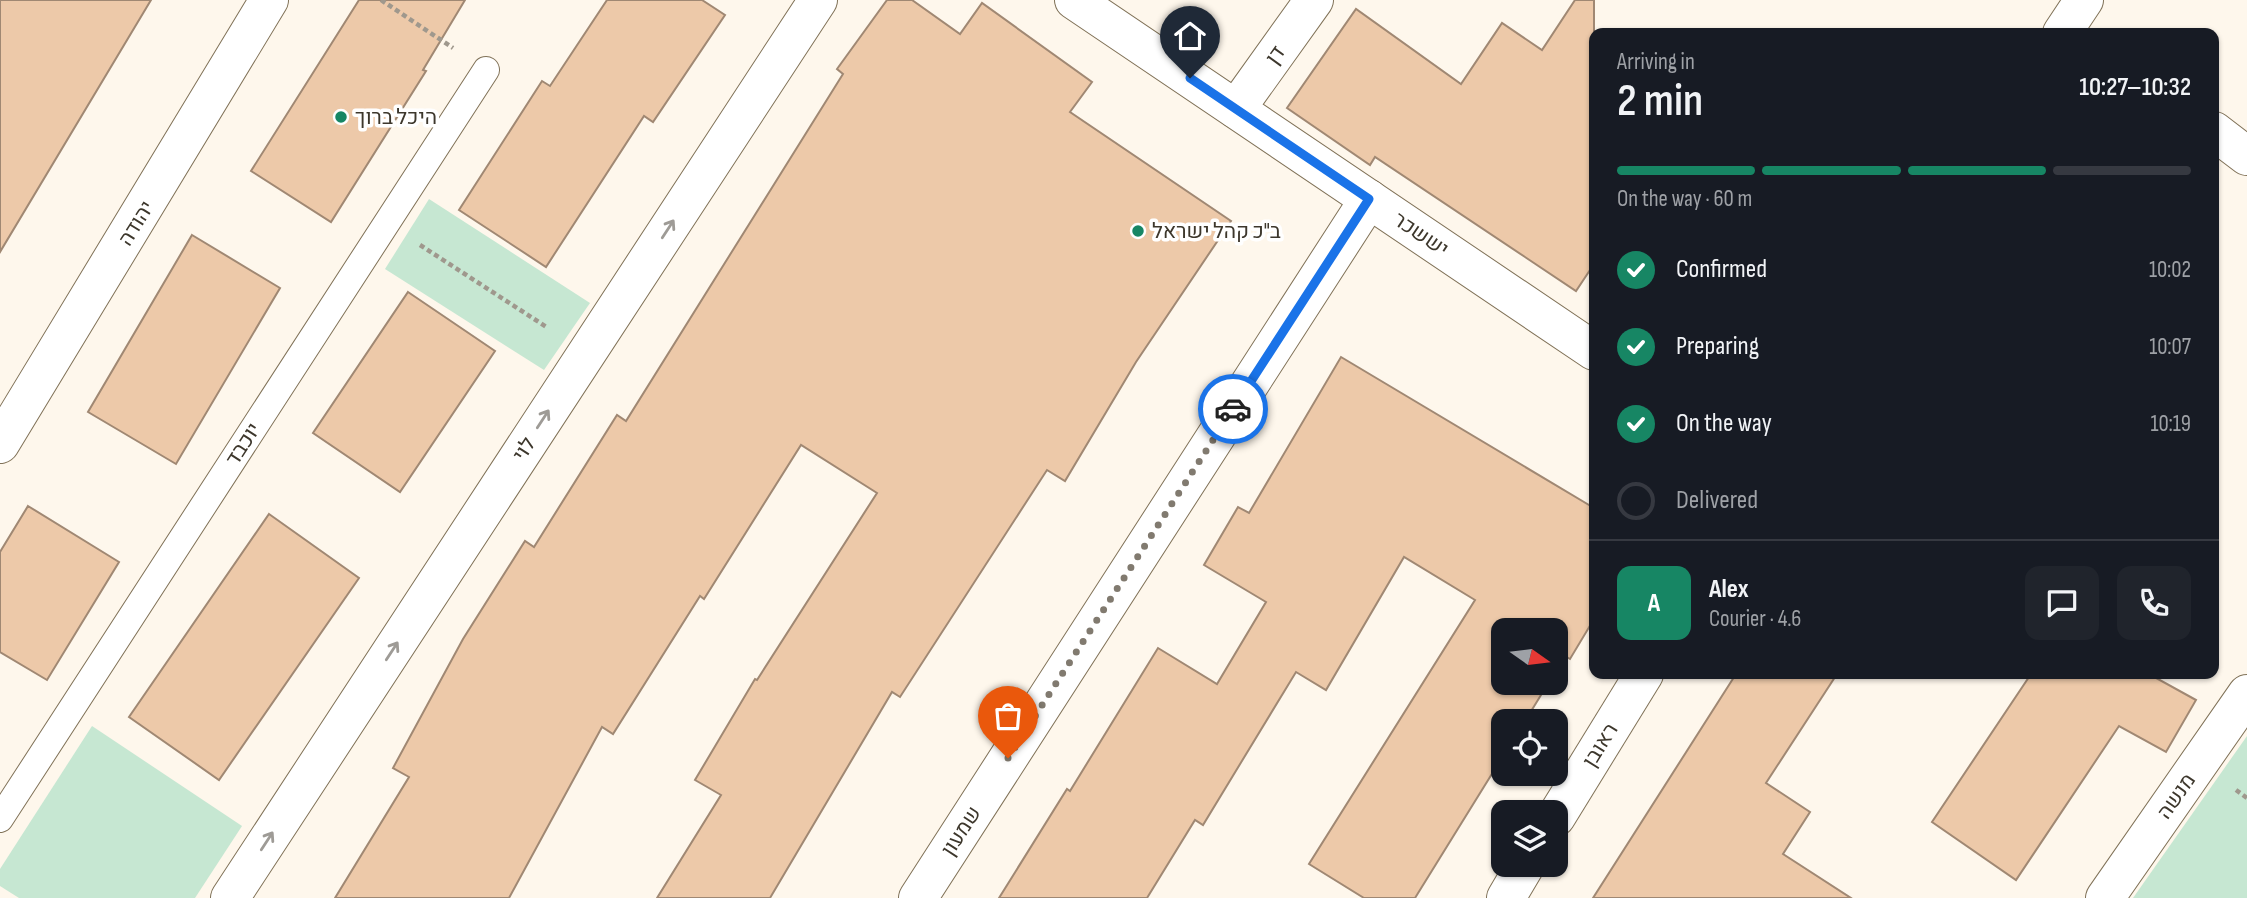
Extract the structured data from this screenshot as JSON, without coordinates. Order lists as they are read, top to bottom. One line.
{"streets":{"street":["דן","יהודה","יששכר","לוי","ראובן","מנשה","שמעון"],"lane":["יוכבד"]},"crossings":[["דן","יששכר"],["יששכר","שמעון"]],"one_way":["לוי"],"places":["היכל ברוך","ב\"כ קהל ישראל"],"north":"right","page":{"heading":["2 min","Arriving in","10:27–10:32"],"panel":["Alex","Courier · 4.6"],"bar":"On the way · 60 m","list":[["Confirmed","10:02"],["Preparing","10:07"],["On the way","10:19"],"Delivered"],"round":"A"}}
